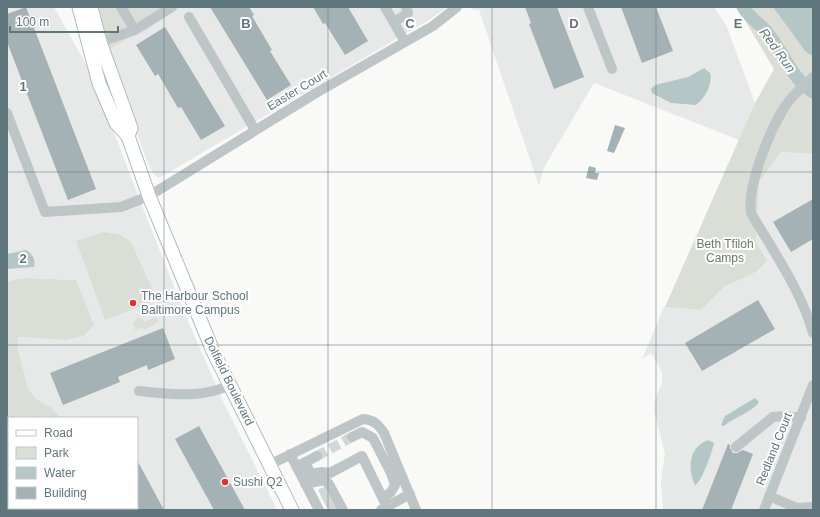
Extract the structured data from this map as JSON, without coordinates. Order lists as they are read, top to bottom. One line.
{"streets":{"main road":["Dolfield Boulevard"],"street":["Easter Court","Redland Court"]},"crossings":[["Easter Court","Dolfield Boulevard"]],"water":["Red Run"],"parks":["Beth Tfiloh Camps"],"places":["The Harbour School Baltimore Campus","Sushi Q2"],"legend":["Road","Park","Water","Building"],"scale_bar":"100 m","grid":{"columns":["B","C","D","E"],"rows":["1","2"]}}
